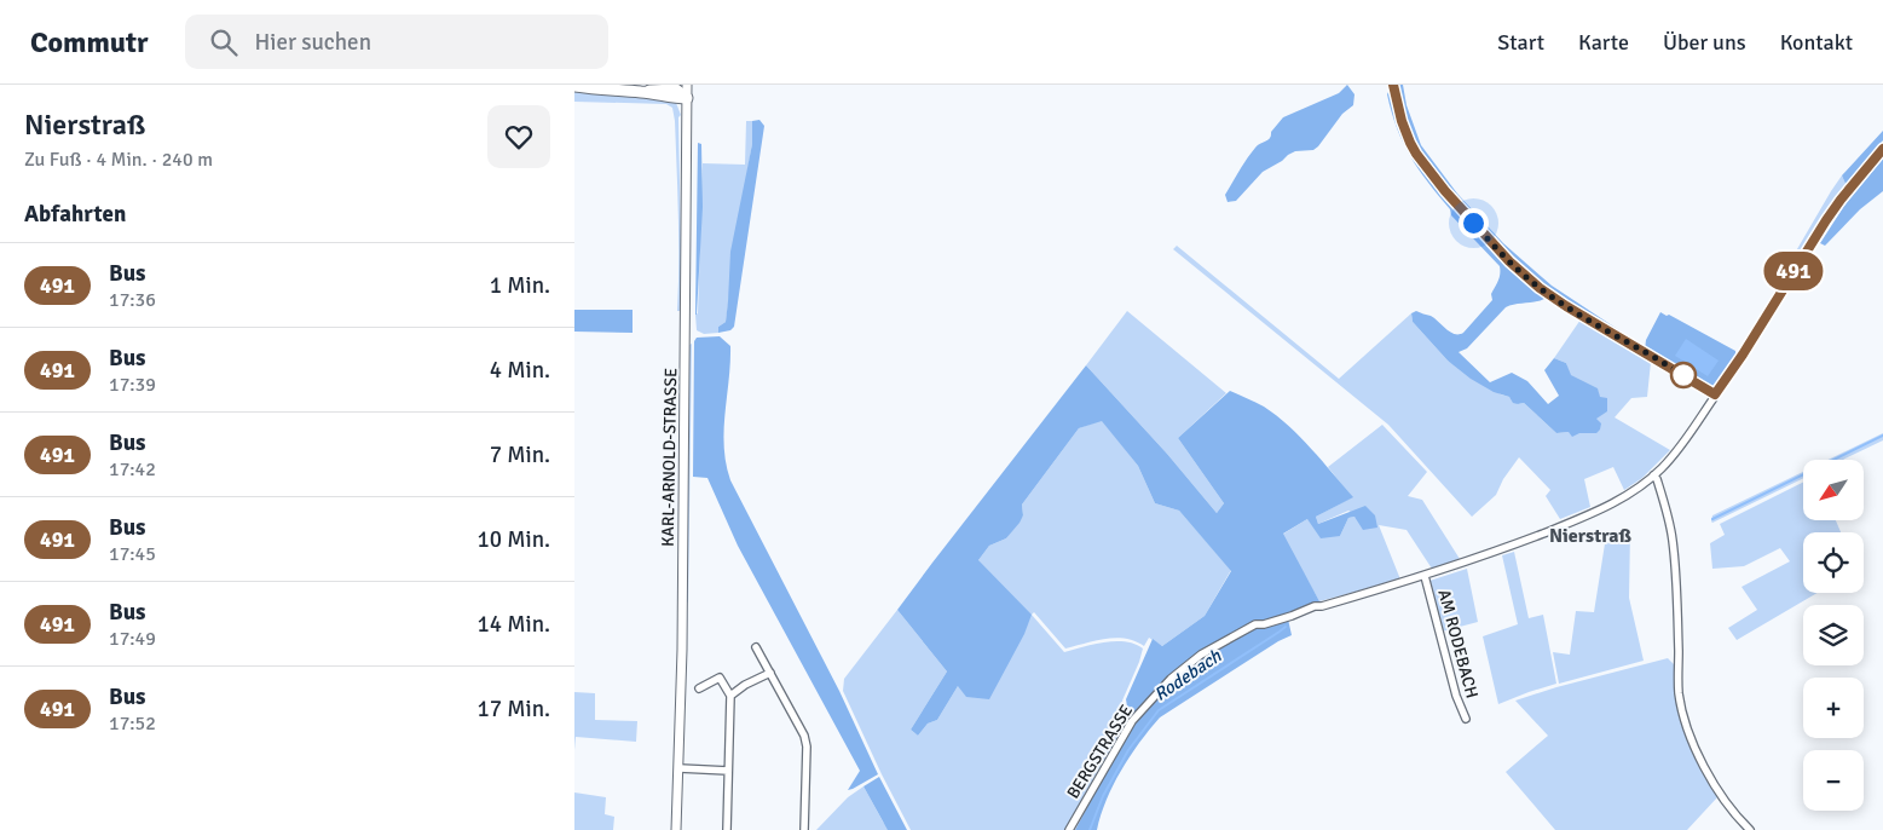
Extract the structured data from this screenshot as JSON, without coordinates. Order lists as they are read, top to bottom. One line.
{"streets":{"main road":["KARL-ARNOLD-STRASSE"],"street":["AM RODEBACH","BERGSTRASSE"]},"crossings":[["AM RODEBACH","BERGSTRASSE"]],"districts":["Nierstraß"],"water":["Rodebach"],"lines":["bus line 491"],"north":"bottom left","page":{"header":"Commutr","search":"Hier suchen","nav":["Start","Karte","Über uns","Kontakt"],"heading":[["Nierstraß","Zu Fuß · 4 Min. · 240 m"],"Abfahrten"],"on_map":"491","list":[{"mark":"491","name":"Bus","note":"17:36","value":"1 Min."},{"mark":"491","name":"Bus","note":"17:39","value":"4 Min."},{"mark":"491","name":"Bus","note":"17:42","value":"7 Min."},{"mark":"491","name":"Bus","note":"17:45","value":"10 Min."},{"mark":"491","name":"Bus","note":"17:49","value":"14 Min."},{"mark":"491","name":"Bus","note":"17:52","value":"17 Min."}],"map_buttons":["+","−"]}}
